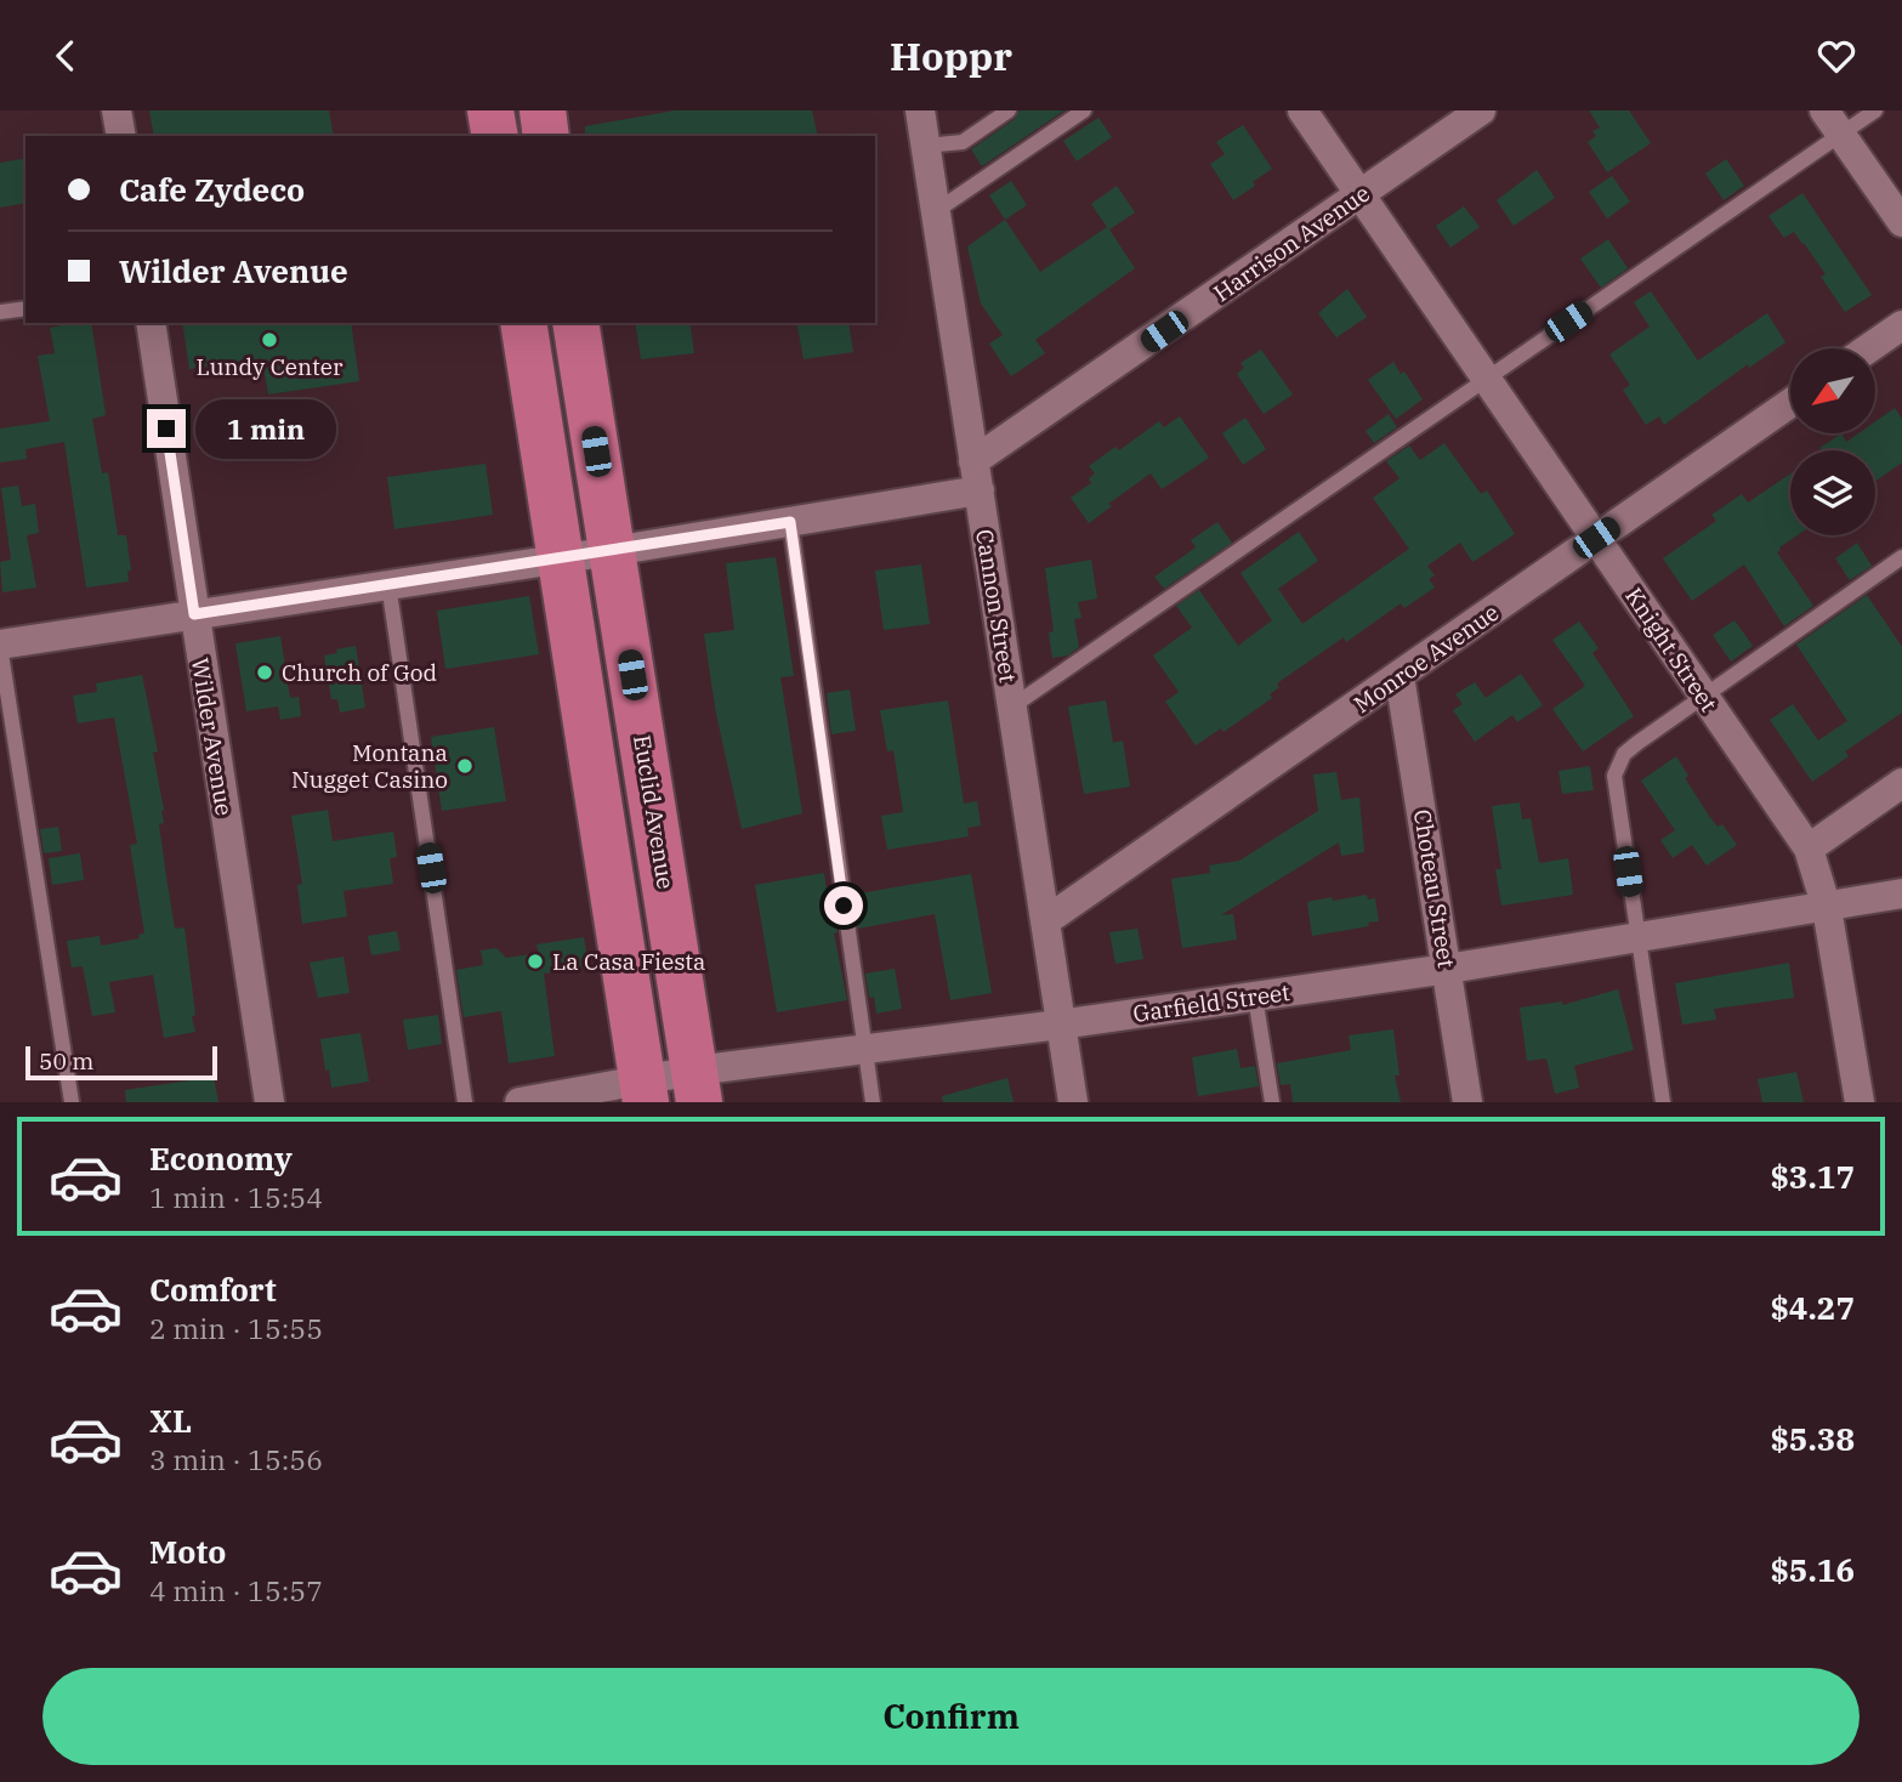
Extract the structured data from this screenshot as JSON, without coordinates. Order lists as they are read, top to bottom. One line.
{"streets":{"highway":["Euclid Avenue"],"street":["Harrison Avenue","Cannon Street","Knight Street","Monroe Avenue","Wilder Avenue","Choteau Street","Garfield Street"]},"crossings":[["Harrison Avenue","Cannon Street"],["Harrison Avenue","Knight Street"],["Harrison Avenue","Wilder Avenue"],["Harrison Avenue","Euclid Avenue"],["Cannon Street","Monroe Avenue"],["Cannon Street","Garfield Street"],["Knight Street","Monroe Avenue"],["Knight Street","Garfield Street"],["Monroe Avenue","Choteau Street"],["Euclid Avenue","Garfield Street"],["Choteau Street","Garfield Street"]],"places":["Lundy Center","Church of God","Montana Nugget Casino","La Casa Fiesta"],"scale_bar":"50 m","north":"bottom left","page":{"header":"Hoppr","banner":["Cafe Zydeco","Wilder Avenue"],"bubble":"1 min","scale":"50 m","list":[{"name":"Economy","note":"1 min · 15:54","value":"$3.17"},{"name":"Comfort","note":"2 min · 15:55","value":"$4.27"},{"name":"XL","note":"3 min · 15:56","value":"$5.38"},{"name":"Moto","note":"4 min · 15:57","value":"$5.16"}],"buttons":"Confirm"}}
